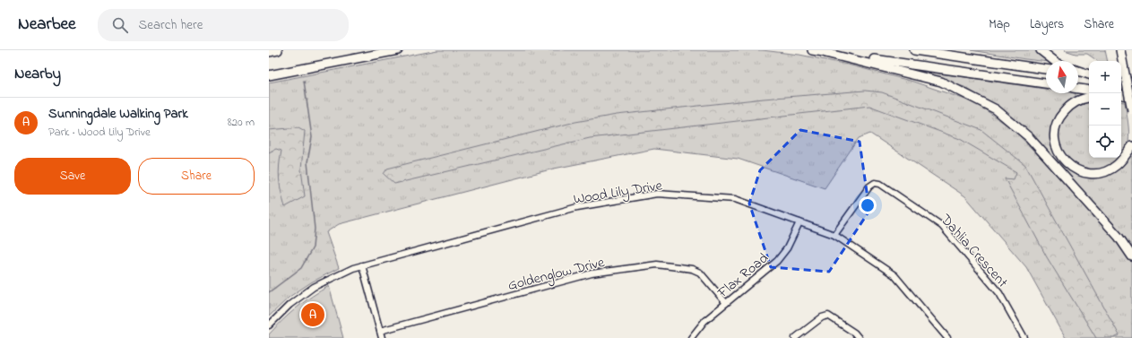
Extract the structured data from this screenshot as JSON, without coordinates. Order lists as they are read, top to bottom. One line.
{"streets":{"street":["Wood Lily Drive","Dahlia Crescent","Goldenglow Drive","Flax Road"]},"crossings":[["Wood Lily Drive","Dahlia Crescent"],["Wood Lily Drive","Flax Road"],["Goldenglow Drive","Flax Road"]],"north":"top","page":{"header":"Nearbee","search":"Search here","nav":["Map","Layers","Share"],"heading":"Nearby","map_buttons":["+","−"],"list":[{"mark":"A","name":"Sunningdale Walking Park","note":"Park · Wood Lily Drive","value":"820 m"}],"buttons":["Save","Share"],"pins":"A"}}
